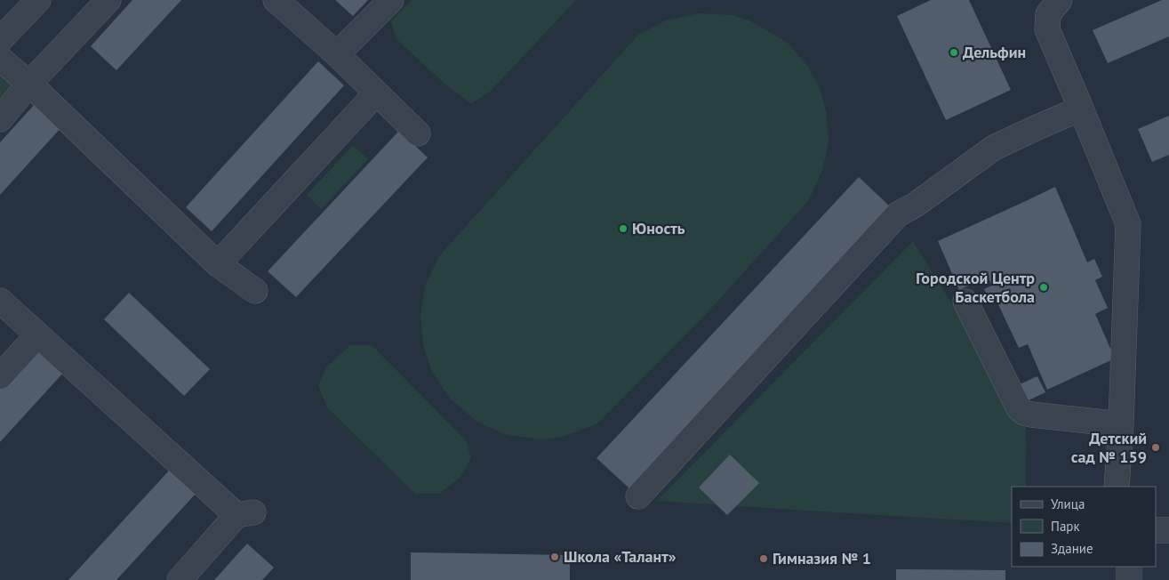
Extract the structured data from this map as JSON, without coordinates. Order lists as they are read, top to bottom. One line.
{"places":["Дельфин","Юность","Городской Центр Баскетбола","Детский сад № 159","Школа «Талант»","Гимназия № 1"],"legend":["Улица","Парк","Здание"]}
